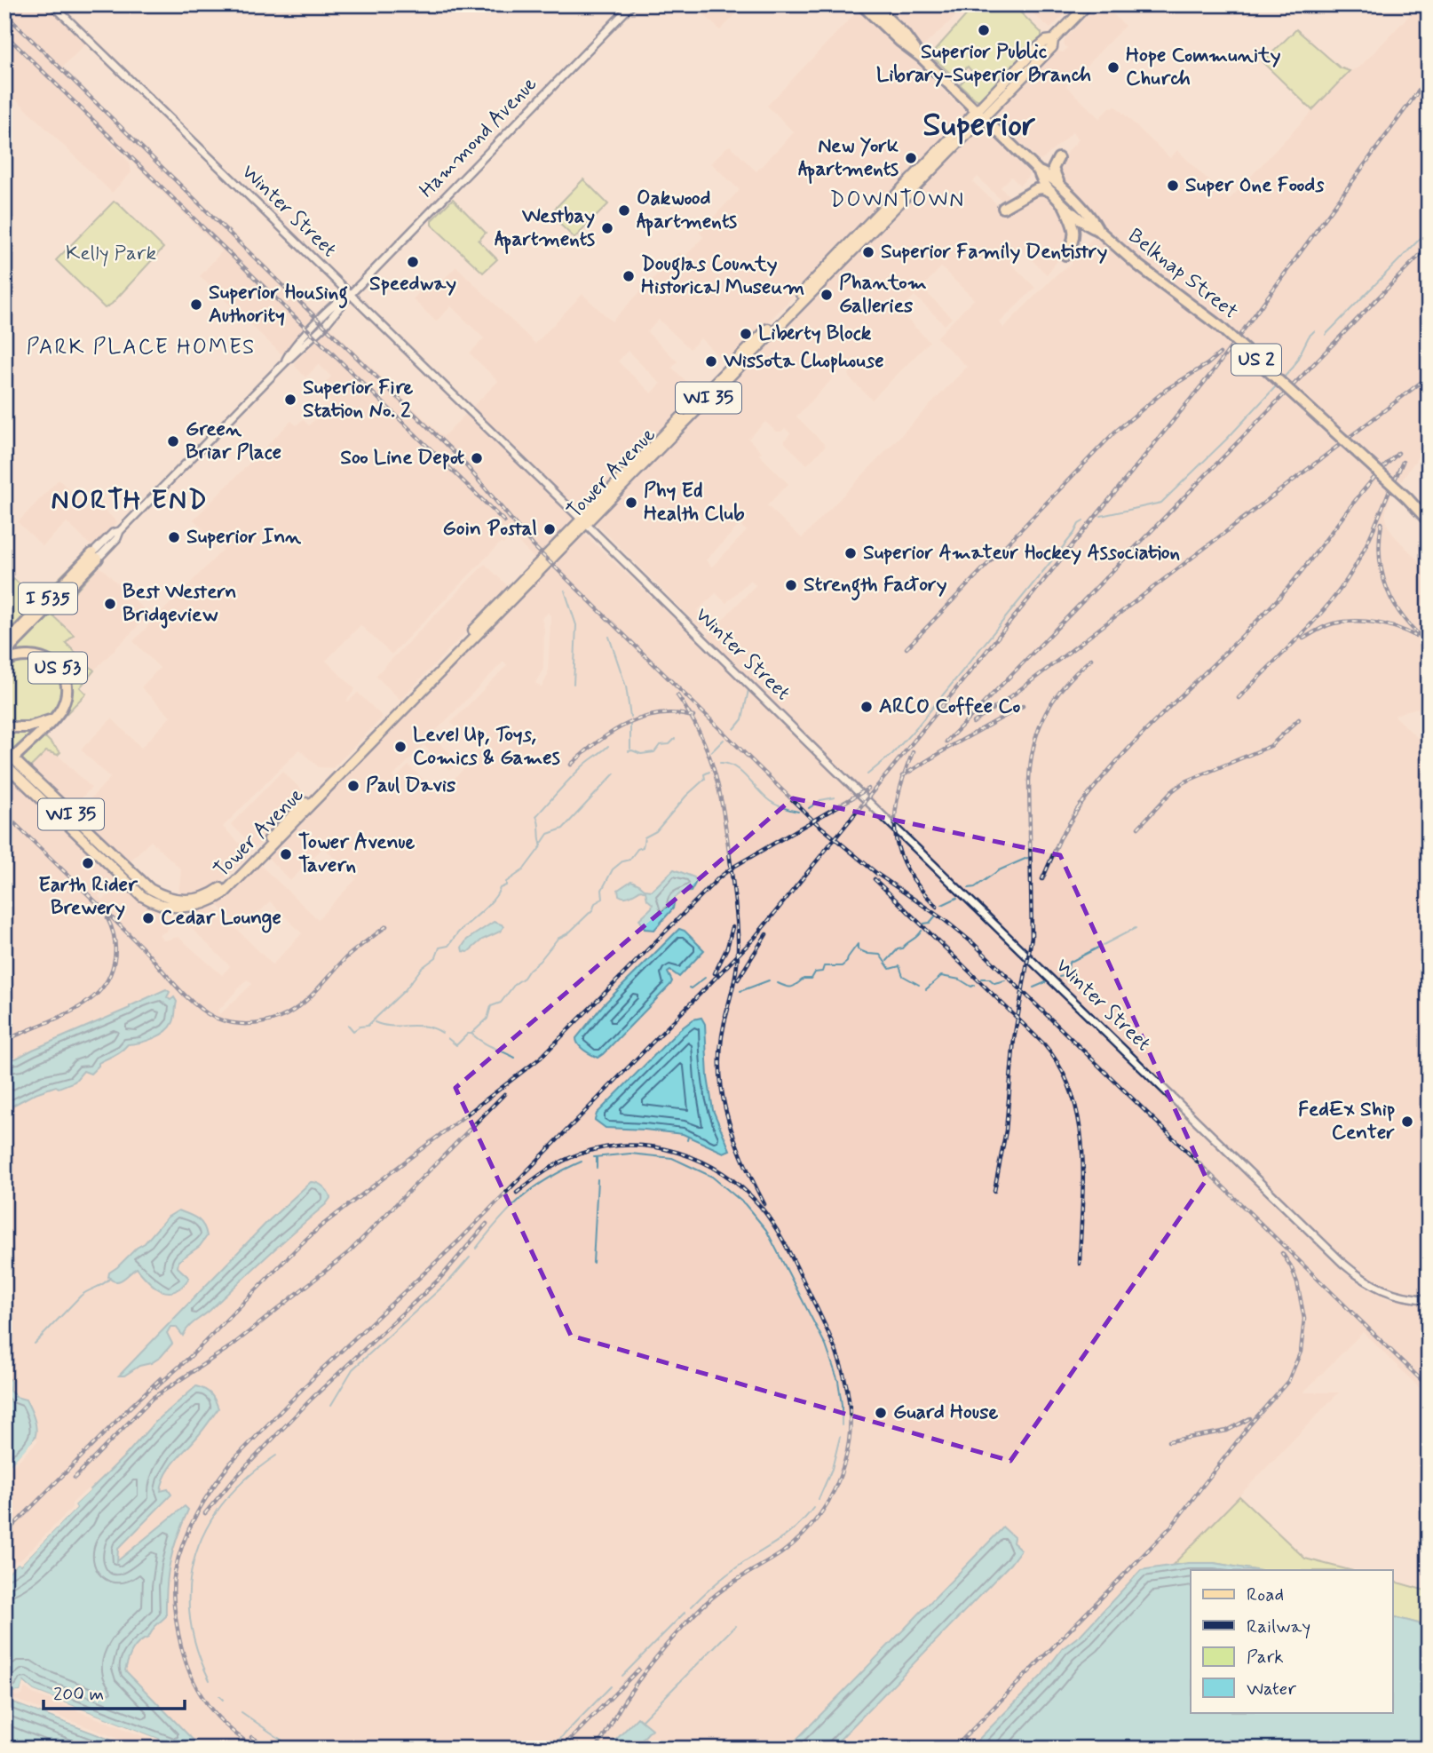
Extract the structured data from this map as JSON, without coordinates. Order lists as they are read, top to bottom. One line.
{"streets":{"highway":["Belknap Street","US 2","I 535","US 53"],"main road":["WI 35","Tower Avenue"],"street":["Hammond Avenue","Winter Street"]},"crossings":[["Hammond Avenue","Winter Street"],["Hammond Avenue","I 535"],["Winter Street","Tower Avenue"],["Belknap Street","US 2"],["US 2","Tower Avenue"],["WI 35","Tower Avenue"]],"districts":["Superior","DOWNTOWN","PARK PLACE HOMES","NORTH END"],"parks":["Kelly Park"],"places":["Superior Public Library-Superior Branch","Hope Community Church","New York Apartments","Super One Foods","Oakwood Apartments","Westbay Apartments","Superior Family Dentistry","Speedway","Douglas County Historical Museum","Phantom Galleries","Superior Housing Authority","Liberty Block","Wissota Chophouse","Superior Fire Station No. 2","Green Briar Place","Soo Line Depot","Phy Ed Health Club","Goin Postal","Superior Inn","Superior Amateur Hockey Association","Strength Factory","Best Western Bridgeview","ARCO Coffee Co","Level Up, Toys, Comics & Games","Paul Davis","Tower Avenue Tavern","Earth Rider Brewery","Cedar Lounge","FedEx Ship Center","Guard House"],"legend":["Road","Railway","Park","Water"],"scale_bar":"200 m"}
